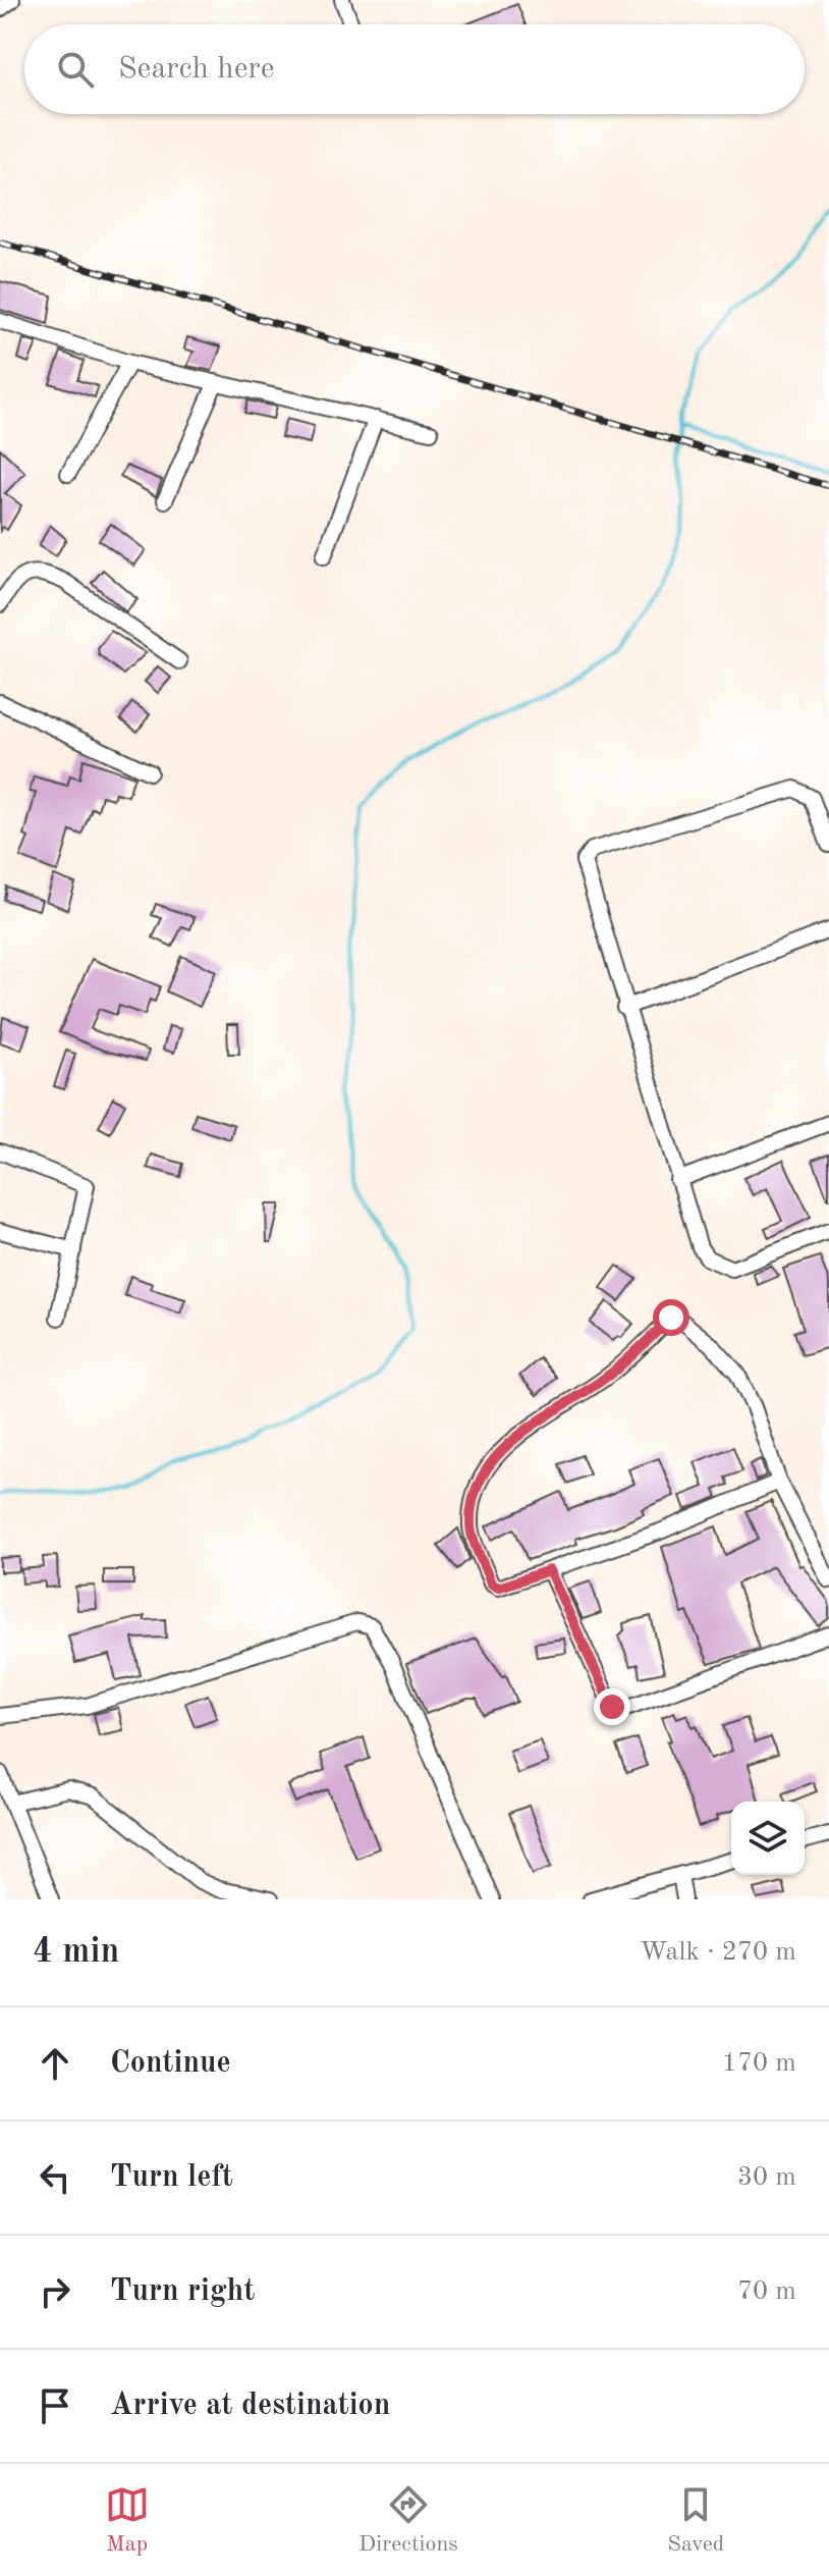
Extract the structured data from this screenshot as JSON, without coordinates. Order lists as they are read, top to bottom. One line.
{"page":{"search":"Search here","heading":["4 min","Walk · 270 m"],"list":[["Continue","170 m"],["Turn left","30 m"],["Turn right","70 m"],"Arrive at destination"],"nav":["Map","Directions","Saved"]}}
